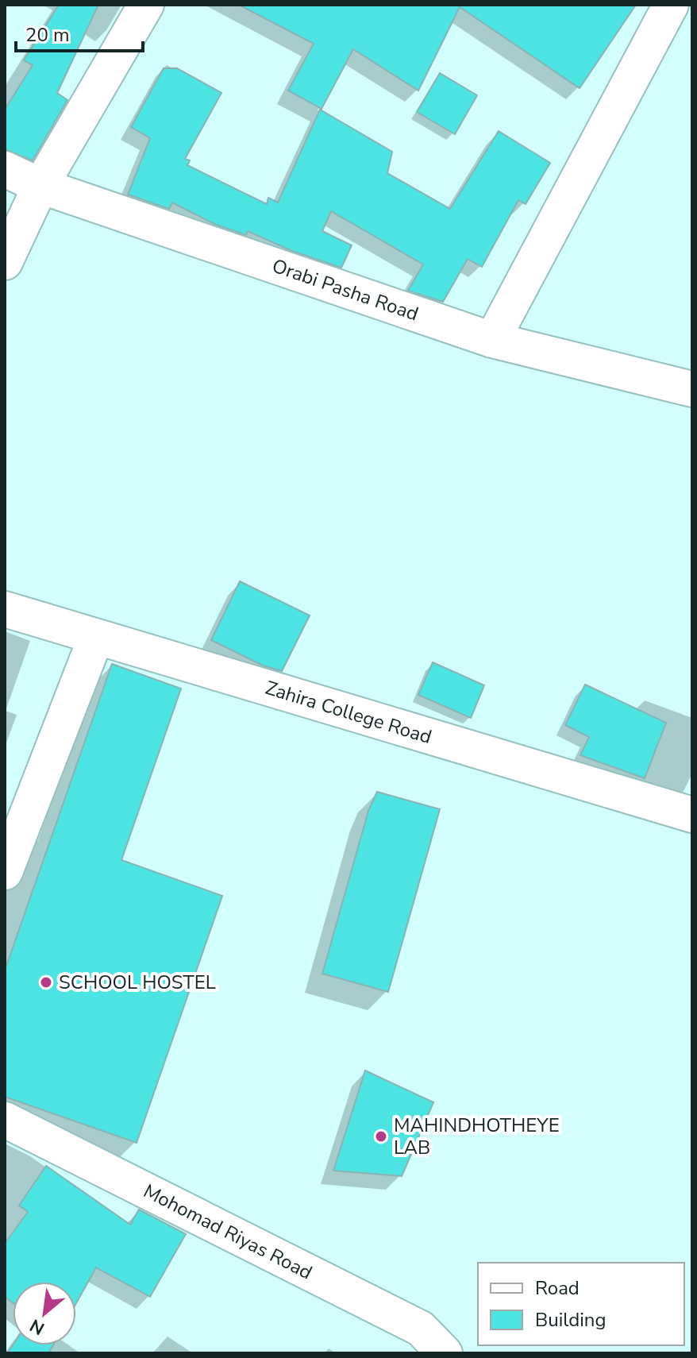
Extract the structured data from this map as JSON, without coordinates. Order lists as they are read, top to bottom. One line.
{"streets":{"street":["Orabi Pasha Road","Zahira College Road","Mohomad Riyas Road"]},"places":["SCHOOL HOSTEL","MAHINDHOTHEYE LAB"],"legend":["Road","Building"],"scale_bar":"20 m","north":"bottom left"}
